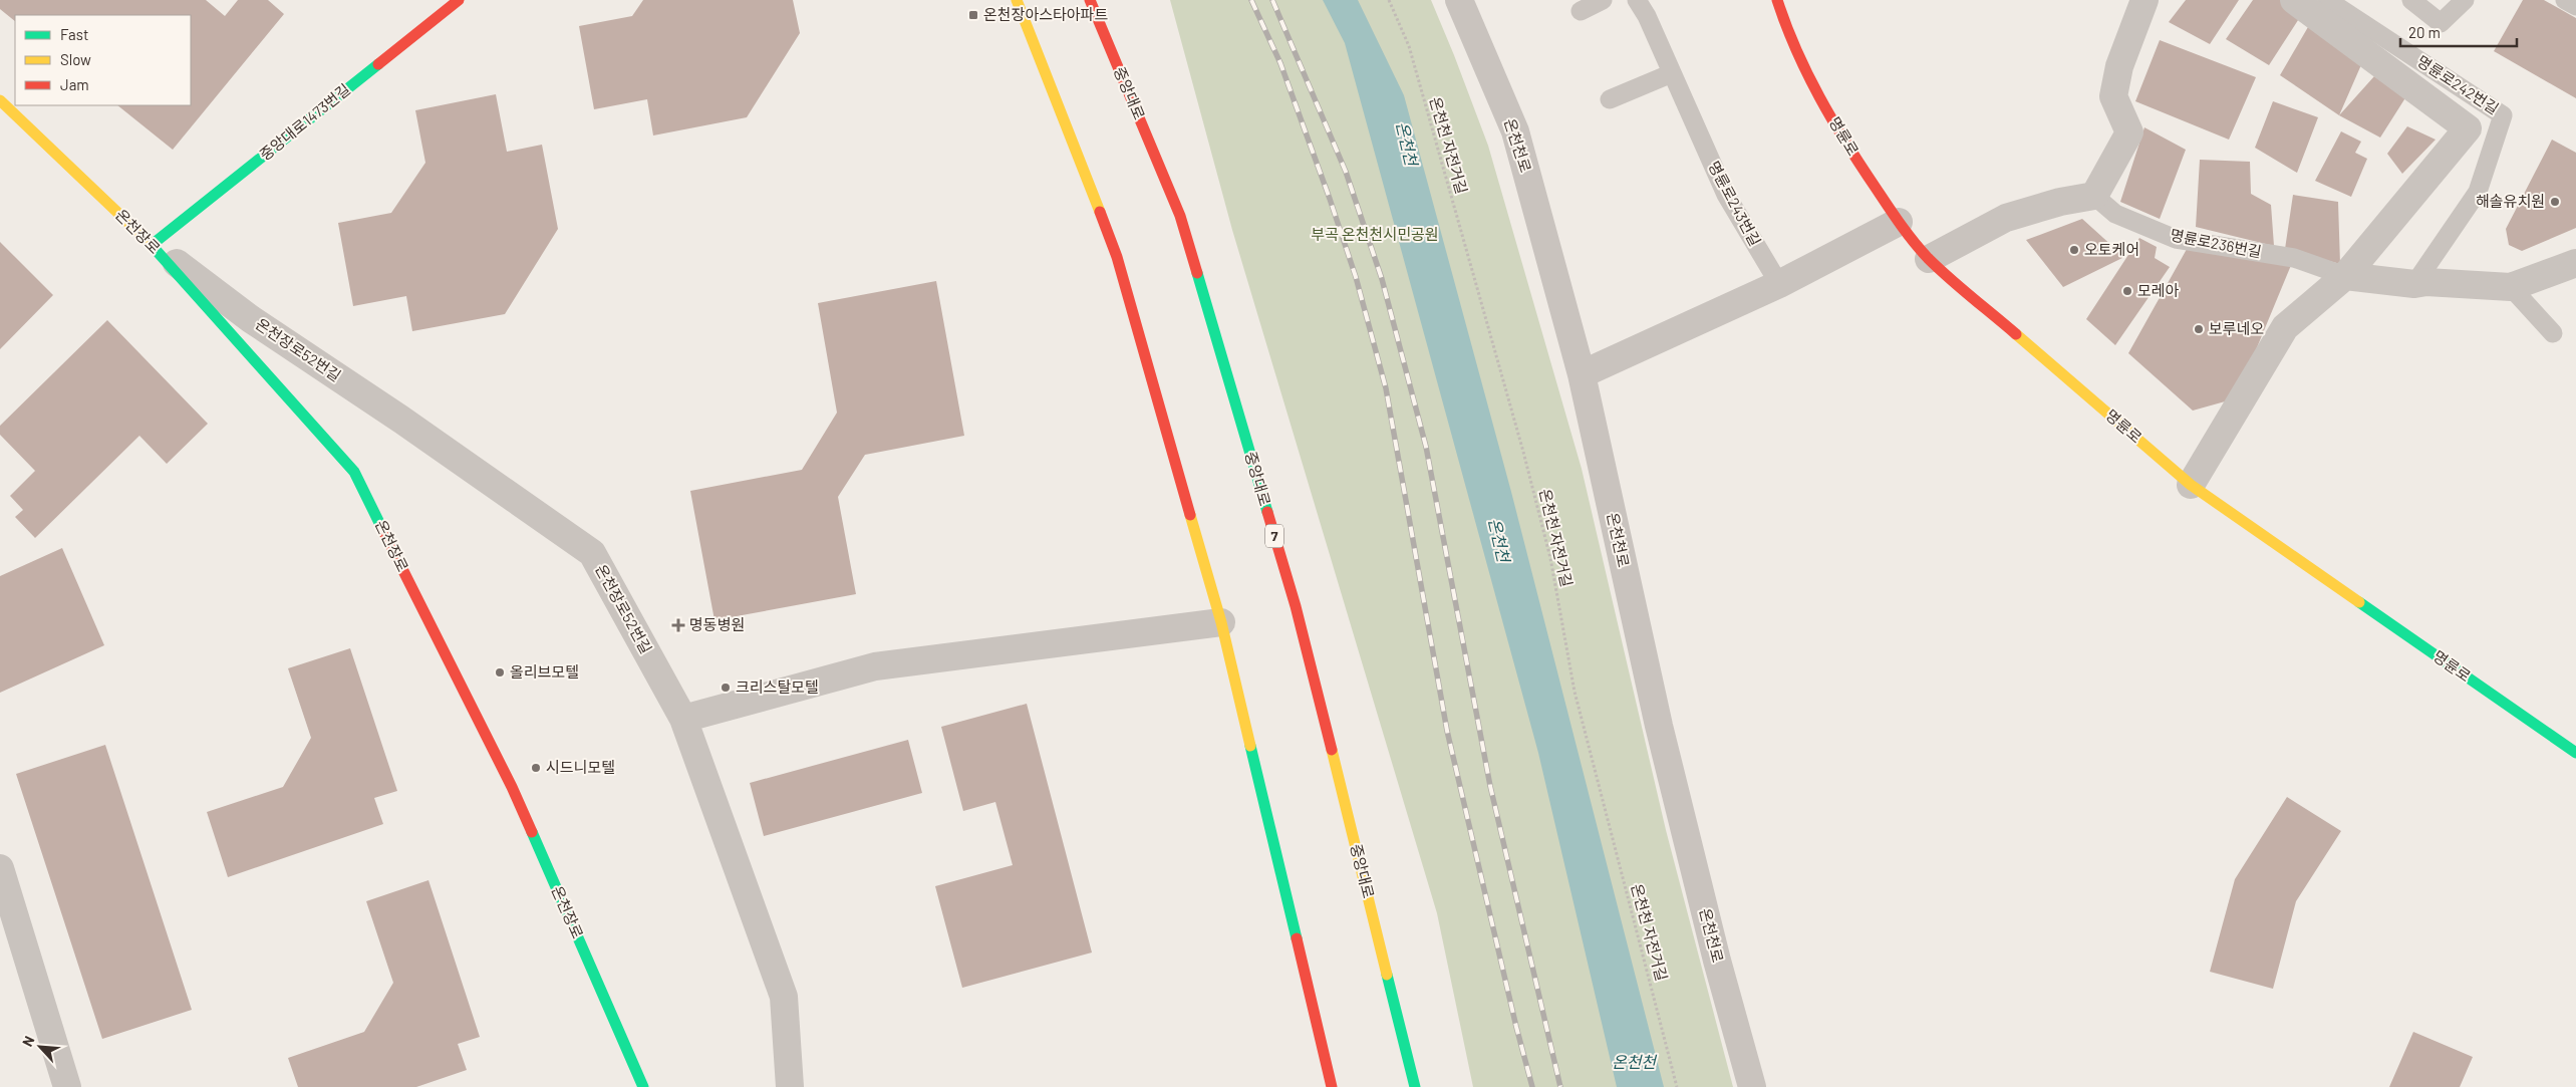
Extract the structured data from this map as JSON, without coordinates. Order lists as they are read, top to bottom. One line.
{"streets":{"main road":["중앙대로","중앙대로1473번길","명륜로","온천장로","7"],"street":["온천천로","명륜로236번길","온천장로52번길"],"lane":["명륜로242번길","명륜로243번길"],"path":["온천천 자전거길"]},"crossings":[["명륜로242번길","명륜로236번길"],["중앙대로1473번길","온천장로"],["중앙대로1473번길","온천장로52번길"],["온천장로","온천장로52번길"]],"water":["온천천"],"parks":["부곡 온천천시민공원"],"places":{"transit":["온천장아스타아파트"],"other":["해솔유치원","오토케어","모레아","보루네오","올리브모텔","크리스탈모텔","시드니모텔"],"health":["명동병원"]},"legend":["Fast","Slow","Jam"],"scale_bar":"20 m","north":"top left"}
